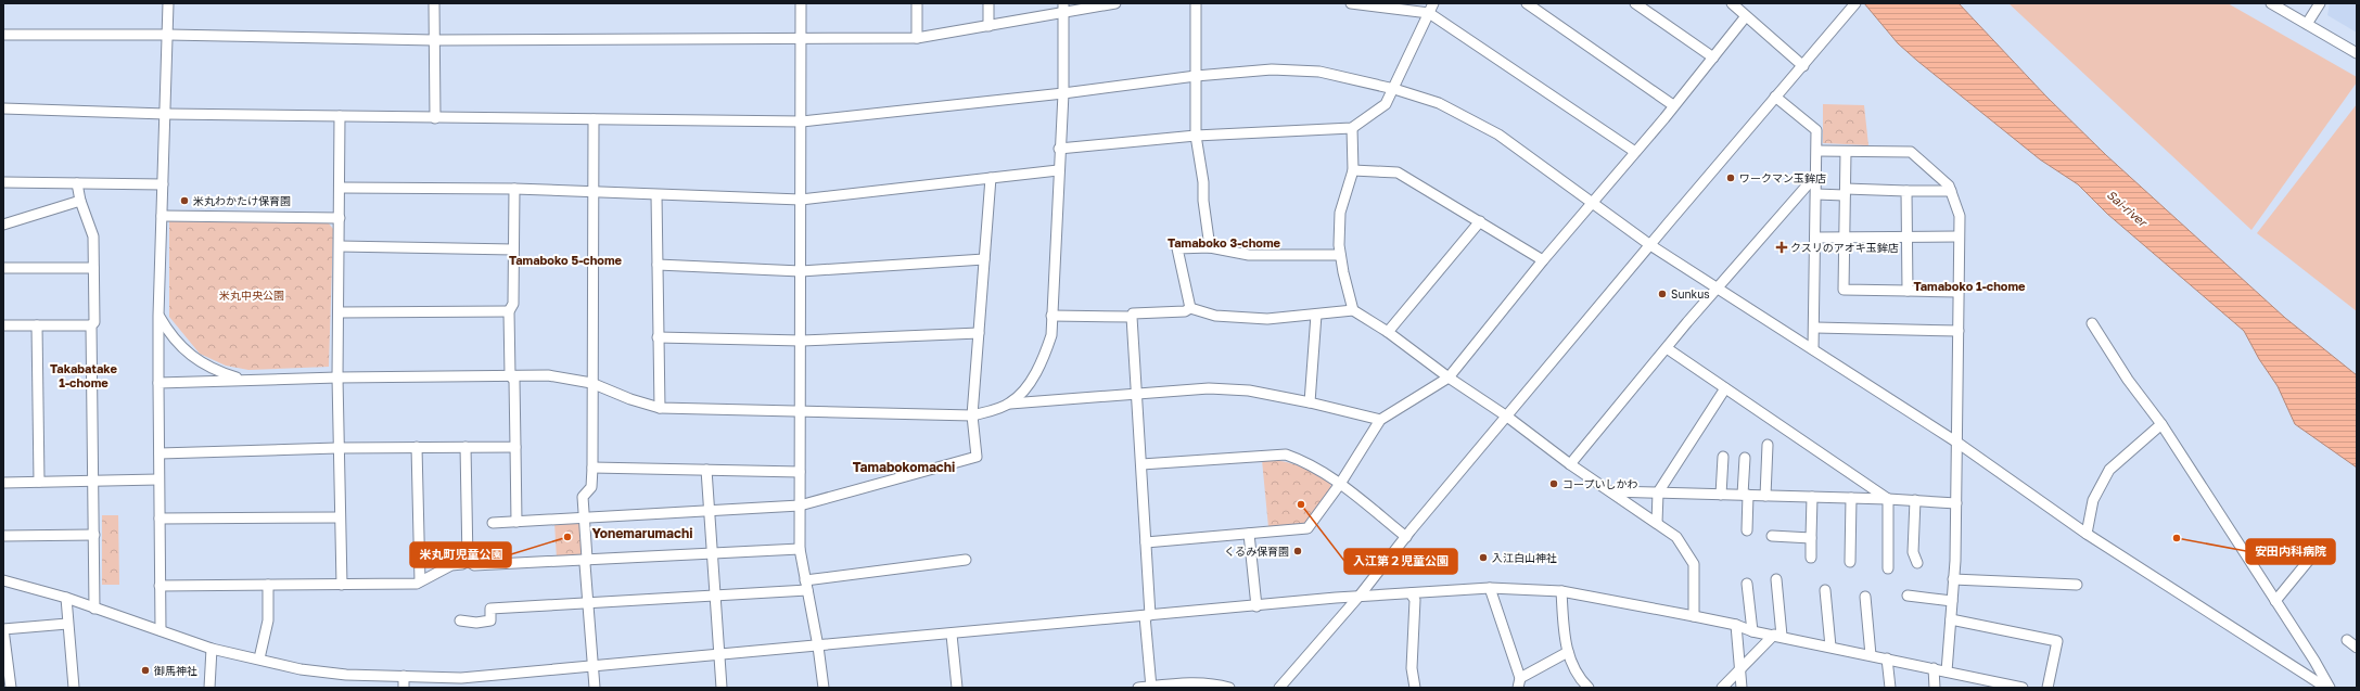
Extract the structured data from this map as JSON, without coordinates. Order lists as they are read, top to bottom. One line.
{"districts":["Tamaboko 3-chome","Tamaboko 5-chome","Tamaboko 1-chome","Takabatake 1-chome","Tamabokomachi","Yonemarumachi"],"water":["Sai-river"],"parks":["米丸中央公園"],"places":{"other":["ワークマン玉鉾店","米丸わかたけ保育園","Sunkus","コープいしかわ","入江第２児童公園","米丸町児童公園","安田内科病院","くるみ保育園","入江白山神社","御馬神社"],"health":["クスリのアオキ玉鉾店"]}}
